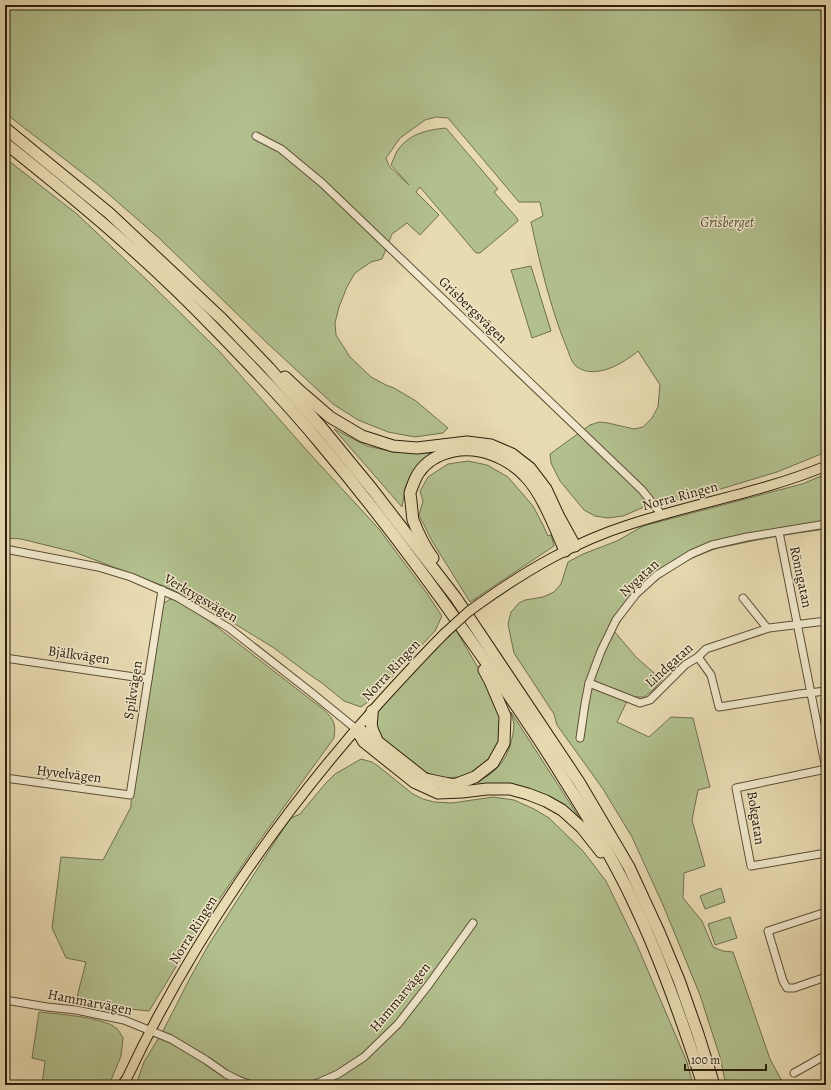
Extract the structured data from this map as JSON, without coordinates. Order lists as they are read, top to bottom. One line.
{"streets":{"main road":["Norra Ringen"],"street":["Grisbergsvägen","Rönngatan","Nygatan","Verktygsvägen","Bjälkvägen","Lindgatan","Spikvägen","Hyvelvägen","Bokgatan","Hammarvägen"]},"crossings":[["Grisbergsvägen","Norra Ringen"],["Norra Ringen","Verktygsvägen"],["Norra Ringen","Hammarvägen"],["Rönngatan","Nygatan"],["Rönngatan","Lindgatan"],["Rönngatan","Bokgatan"],["Nygatan","Lindgatan"],["Verktygsvägen","Spikvägen"],["Bjälkvägen","Spikvägen"],["Spikvägen","Hyvelvägen"]],"parks":["Grisberget"],"scale_bar":"100 m"}
